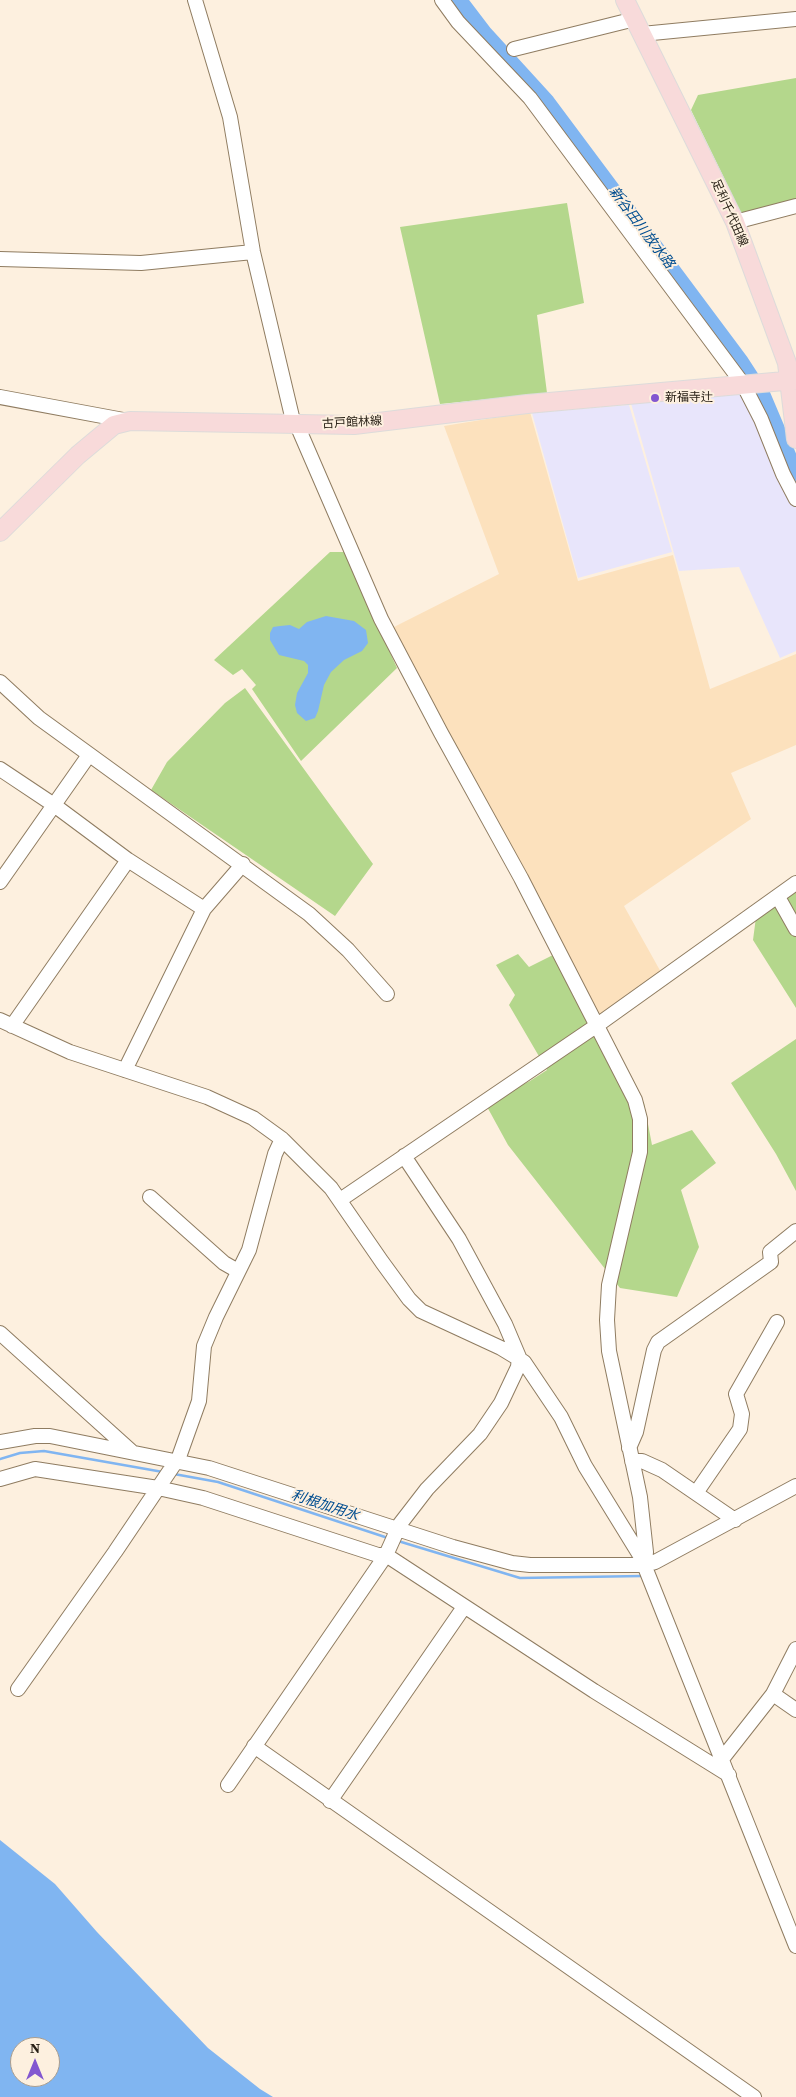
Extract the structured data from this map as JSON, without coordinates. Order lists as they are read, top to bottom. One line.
{"streets":{"main road":["足利千代田線","古戸館林線"]},"crossings":[["足利千代田線","古戸館林線"]],"water":["新谷田川放水路","利根加用水"],"places":["新福寺辻"],"north":"top"}
